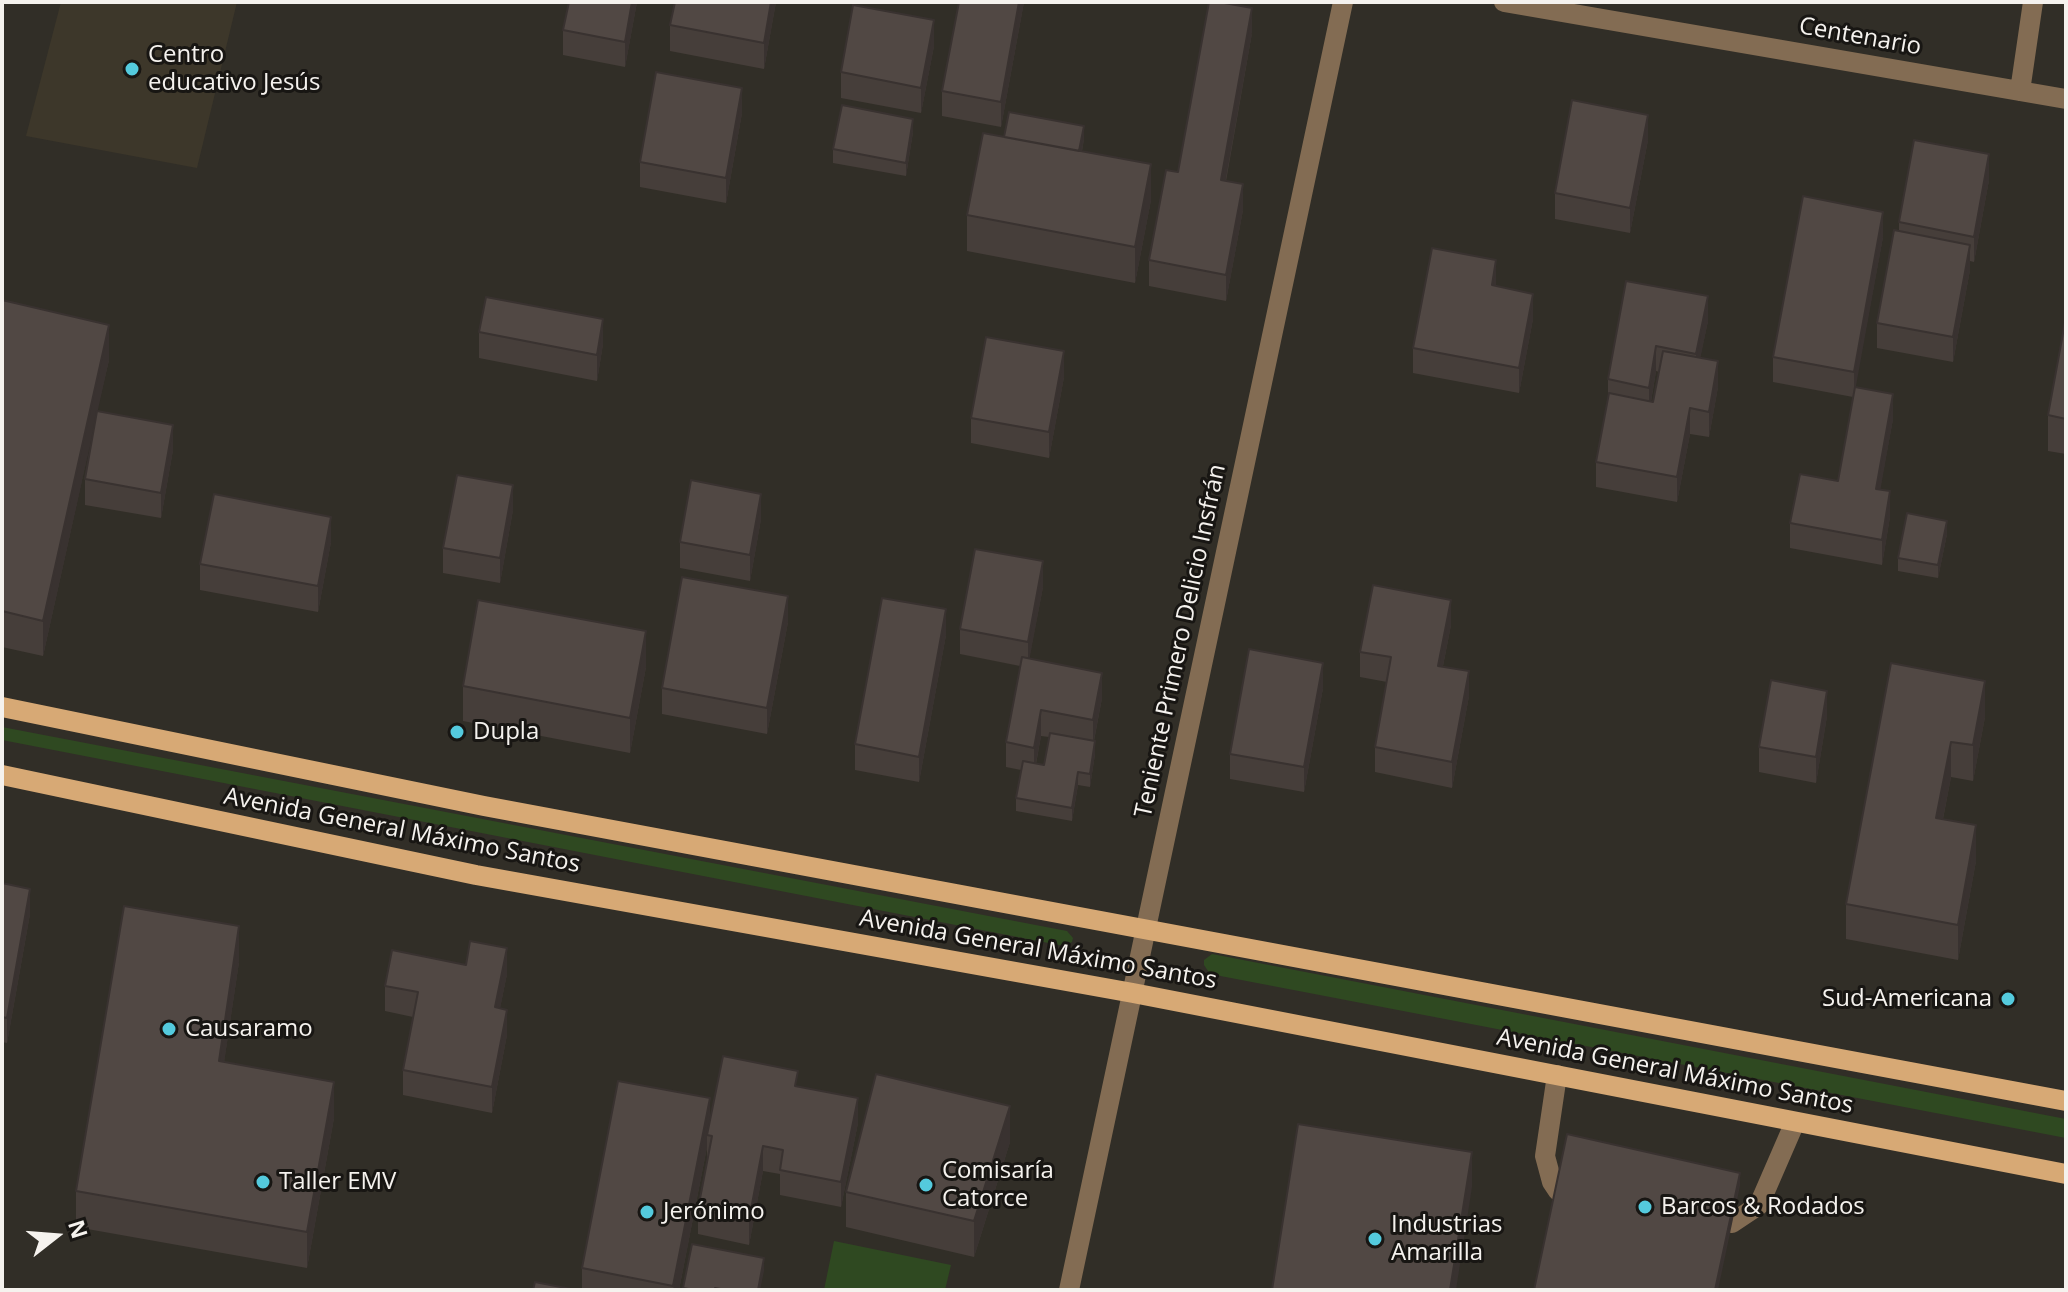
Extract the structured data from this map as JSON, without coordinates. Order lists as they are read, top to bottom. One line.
{"streets":{"main road":["Avenida General Máximo Santos"],"street":["Centenario","Teniente Primero Delicio Insfrán"]},"crossings":[["Teniente Primero Delicio Insfrán","Avenida General Máximo Santos"]],"places":["Centro educativo Jesús","Dupla","Sud-Americana","Causaramo","Taller EMV","Comisaría Catorce","Barcos & Rodados","Jerónimo","Industrias Amarilla"],"north":"right"}
